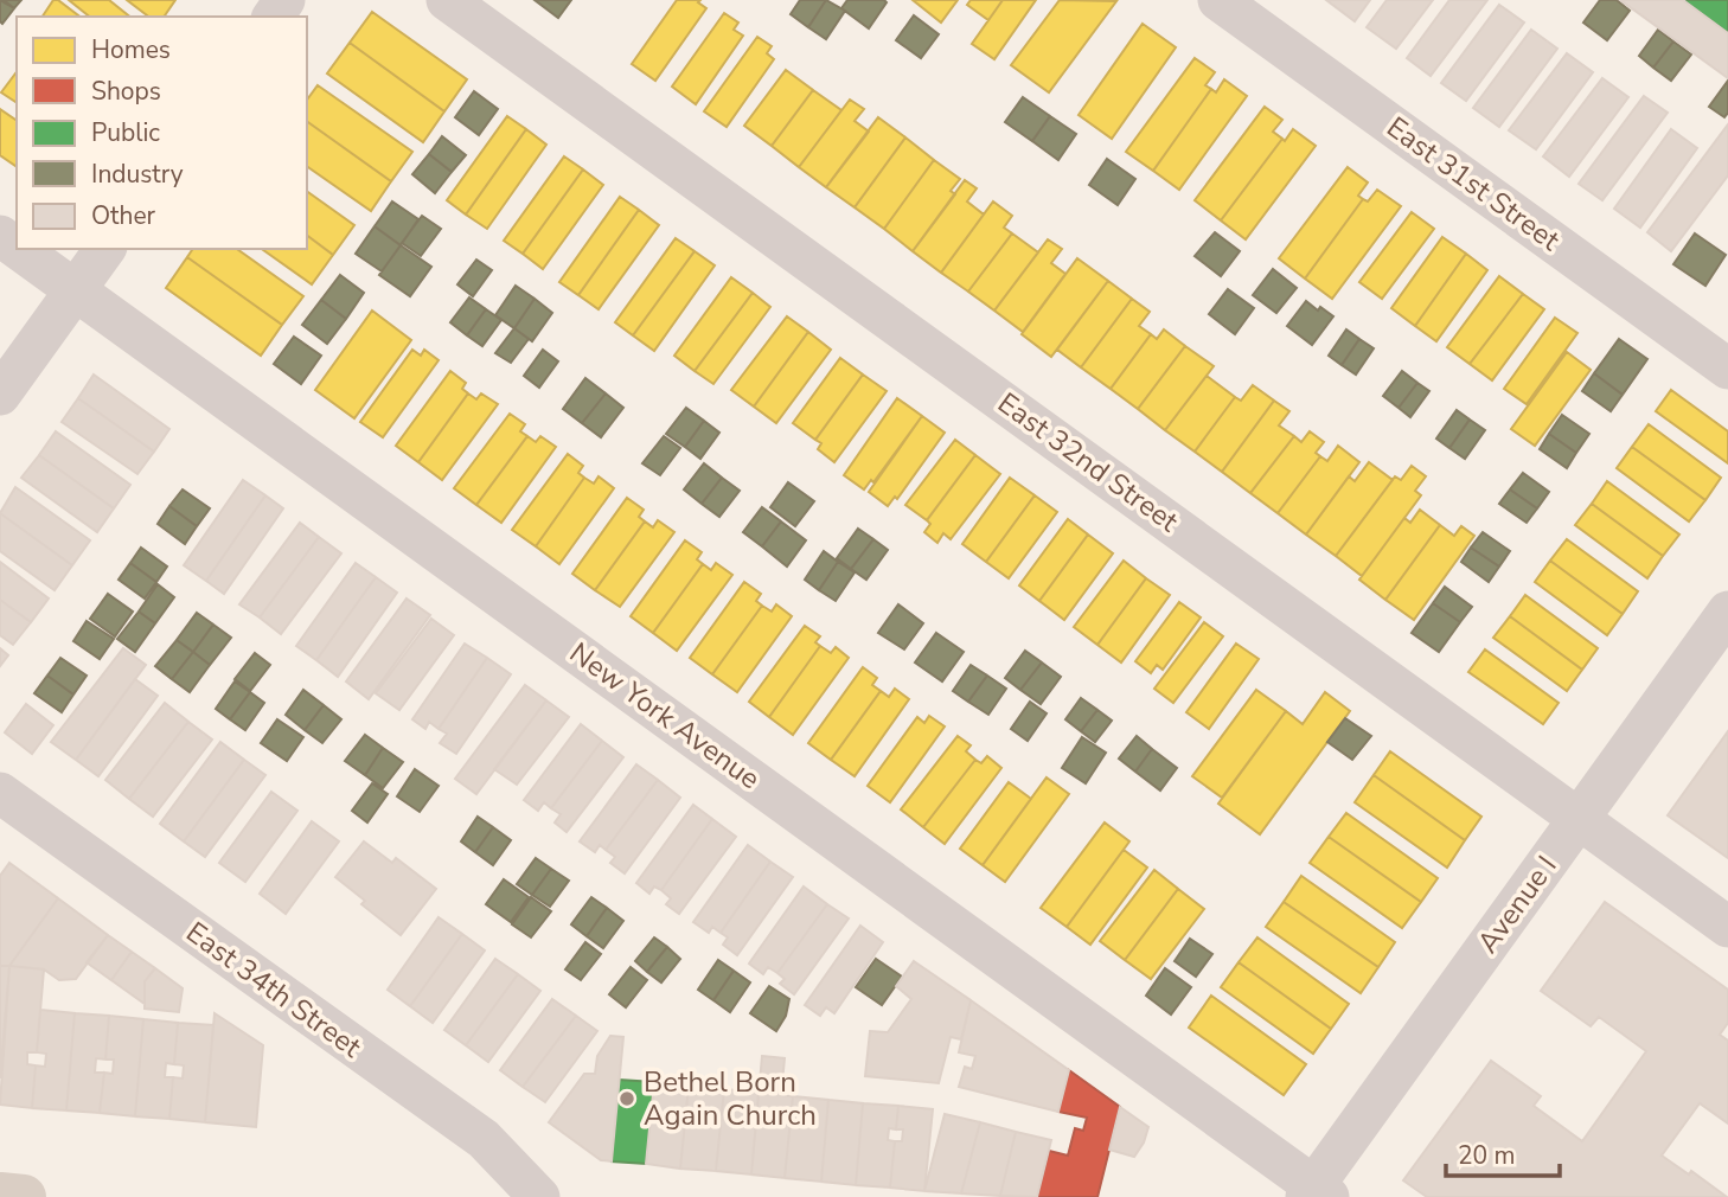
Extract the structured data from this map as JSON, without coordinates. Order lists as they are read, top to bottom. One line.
{"streets":{"street":["East 31st Street","East 32nd Street","New York Avenue","Avenue I","East 34th Street"]},"crossings":[["East 32nd Street","Avenue I"],["New York Avenue","Avenue I"]],"places":["Bethel Born Again Church"],"legend":["Homes","Shops","Public","Industry","Other"],"scale_bar":"20 m"}
